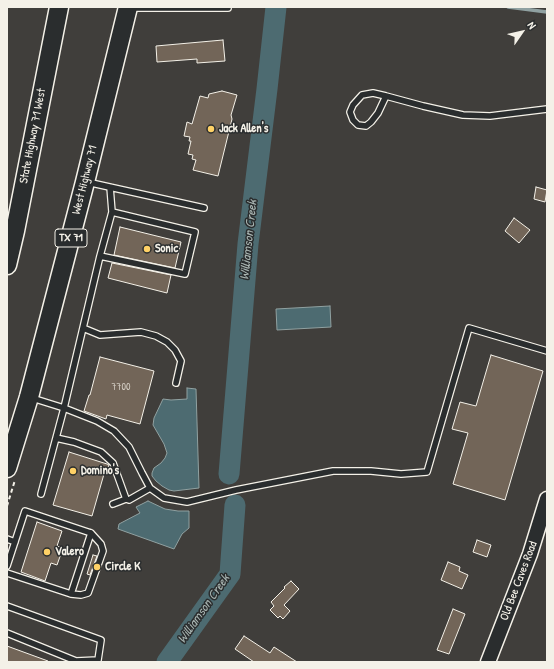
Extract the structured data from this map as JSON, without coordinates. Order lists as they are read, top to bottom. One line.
{"streets":{"main road":["State Highway 71 West","West Highway 71","TX 71"],"street":["Old Bee Caves Road"]},"water":["Williamson Creek"],"places":["Jack Allen's","Sonic","Domino's","Valero","Circle K"],"house_numbers":["7700"],"north":"top right"}
